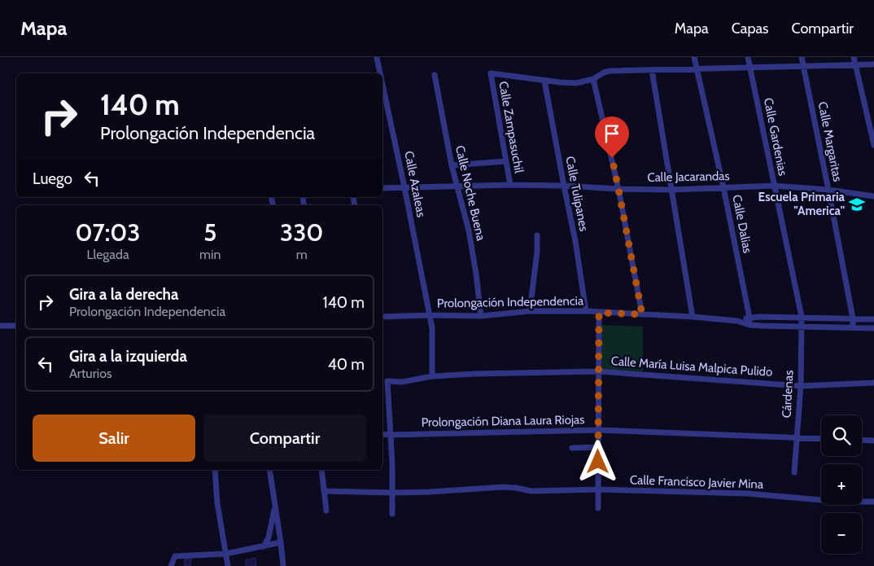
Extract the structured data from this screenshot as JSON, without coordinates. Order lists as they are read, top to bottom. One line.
{"streets":{"street":["Calle Zampasuchil","Calle Gardenias","Calle Margaritas","Calle Jacarandas","Calle Azaleas","Calle Noche Buena","Calle Tulipanes","Calle Dalias","Prolongación Independencia","Calle María Luisa Malpica Pulido","Cárdenas","Prolongación Diana Laura Riojas","Calle Francisco Javier Mina"]},"crossings":[["Calle Zampasuchil","Calle Jacarandas"],["Calle Zampasuchil","Calle Tulipanes"],["Calle Gardenias","Calle Jacarandas"],["Calle Gardenias","Prolongación Independencia"],["Calle Gardenias","Cárdenas"],["Calle Margaritas","Calle Jacarandas"],["Calle Margaritas","Prolongación Independencia"],["Calle Jacarandas","Calle Azaleas"],["Calle Jacarandas","Calle Noche Buena"],["Calle Jacarandas","Calle Tulipanes"],["Calle Jacarandas","Calle Dalias"],["Calle Azaleas","Prolongación Independencia"],["Calle Azaleas","Calle María Luisa Malpica Pulido"],["Calle Noche Buena","Prolongación Independencia"],["Calle Tulipanes","Prolongación Independencia"],["Calle Dalias","Prolongación Independencia"],["Prolongación Independencia","Cárdenas"],["Calle María Luisa Malpica Pulido","Cárdenas"],["Calle María Luisa Malpica Pulido","Prolongación Diana Laura Riojas"],["Cárdenas","Prolongación Diana Laura Riojas"]],"places":{"school or university":["Escuela Primaria \"America\""]},"page":{"header":"Mapa","nav":["Mapa","Capas","Compartir"],"turn":["140 m","Prolongación Independencia"],"then":"Luego","eta":["07:03","Llegada","5","min","330","m"],"list":[{"name":"Gira a la derecha","note":"Prolongación Independencia","value":"140 m"},{"name":"Gira a la izquierda","note":"Arturios","value":"40 m"}],"buttons":["Salir","Compartir"],"map_buttons":["+","−"]}}
